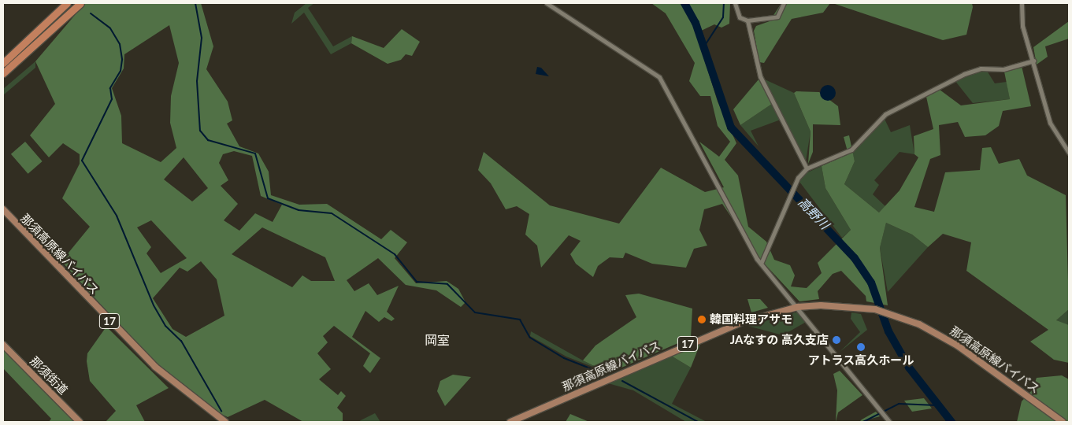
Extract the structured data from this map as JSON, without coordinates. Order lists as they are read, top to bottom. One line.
{"streets":{"main road":["那須高原線バイパス","17","那須街道"]},"districts":["岡室"],"water":["高野川"],"places":["韓国料理アサモ","JAなすの 高久支店","アトラス高久ホール"]}
